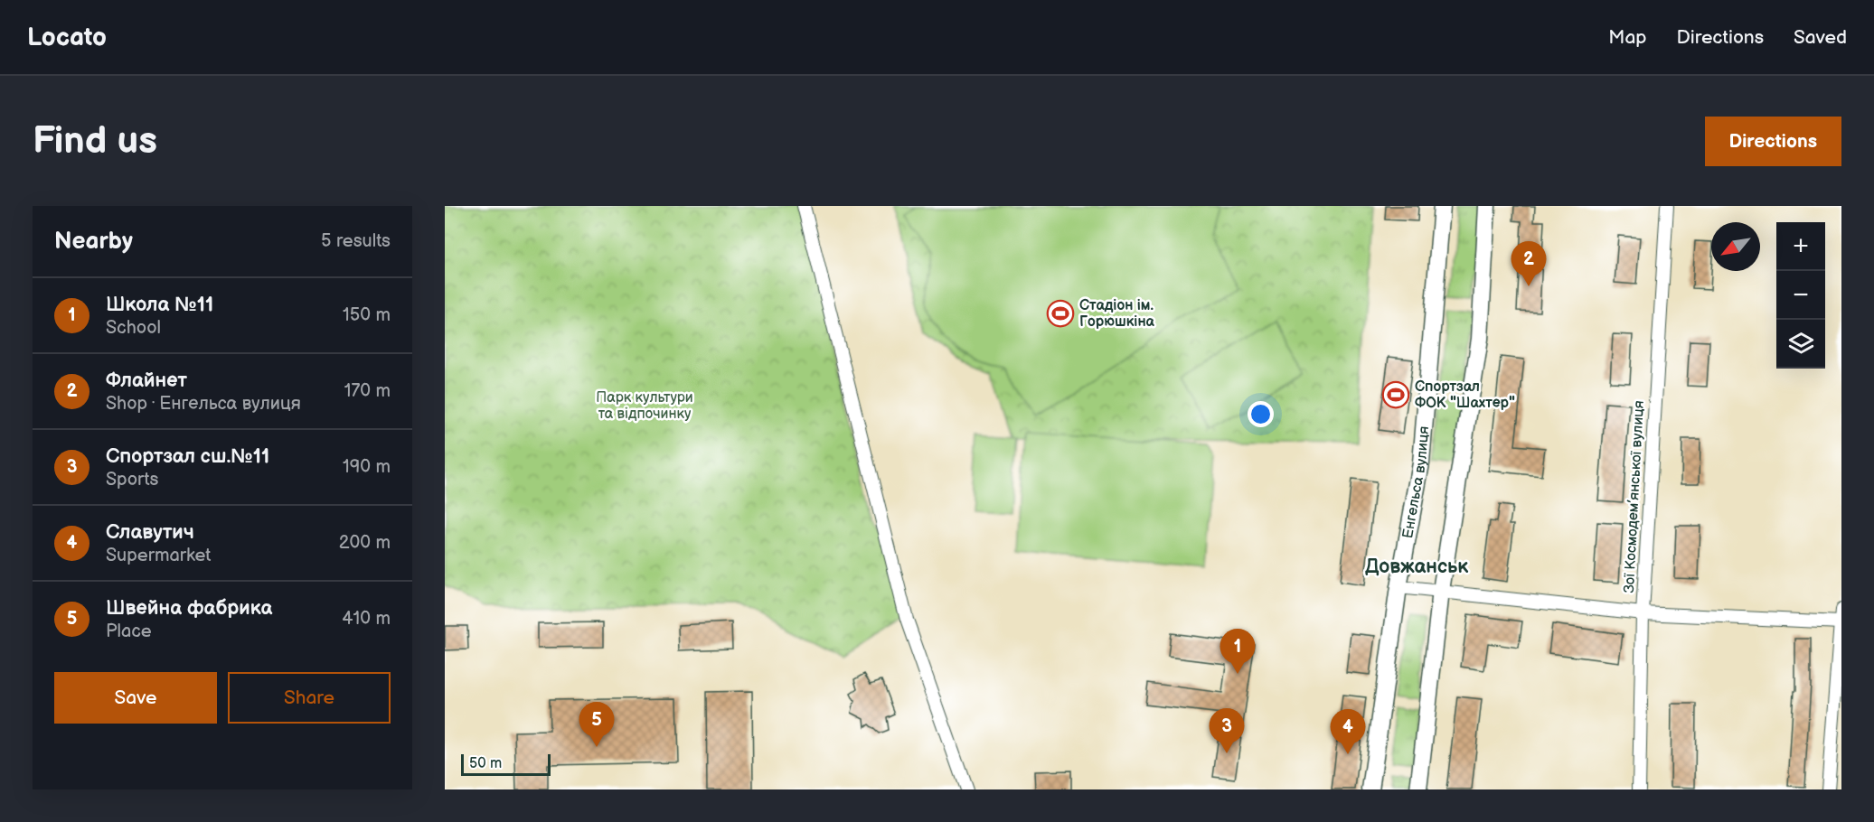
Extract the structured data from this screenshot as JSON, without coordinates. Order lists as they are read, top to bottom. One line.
{"streets":{"street":["Енгельса вулиця","Зої Космодем’янської вулиця"]},"districts":["Довжанськ"],"parks":["Парк культури та відпочинку"],"places":{"sports":["Стадіон ім. Горюшкіна","Спортзал ФОК \"Шахтер\""]},"scale_bar":"50 m","north":"bottom left","page":{"header":"Locato","nav":["Map","Directions","Saved"],"buttons":["Directions",["Save","Share"]],"title":"Find us","heading":["Nearby","5 results"],"map_buttons":["+","−"],"pins":["2","1","5","3","4"],"list":[{"mark":"1","name":"Школа №11","note":"School","value":"150 m"},{"mark":"2","name":"Флайнет","note":"Shop · Енгельса вулиця","value":"170 m"},{"mark":"3","name":"Спортзал сш.№11","note":"Sports","value":"190 m"},{"mark":"4","name":"Славутич","note":"Supermarket","value":"200 m"},{"mark":"5","name":"Швейна фабрика","note":"Place","value":"410 m"}],"scale":"50 m"}}
